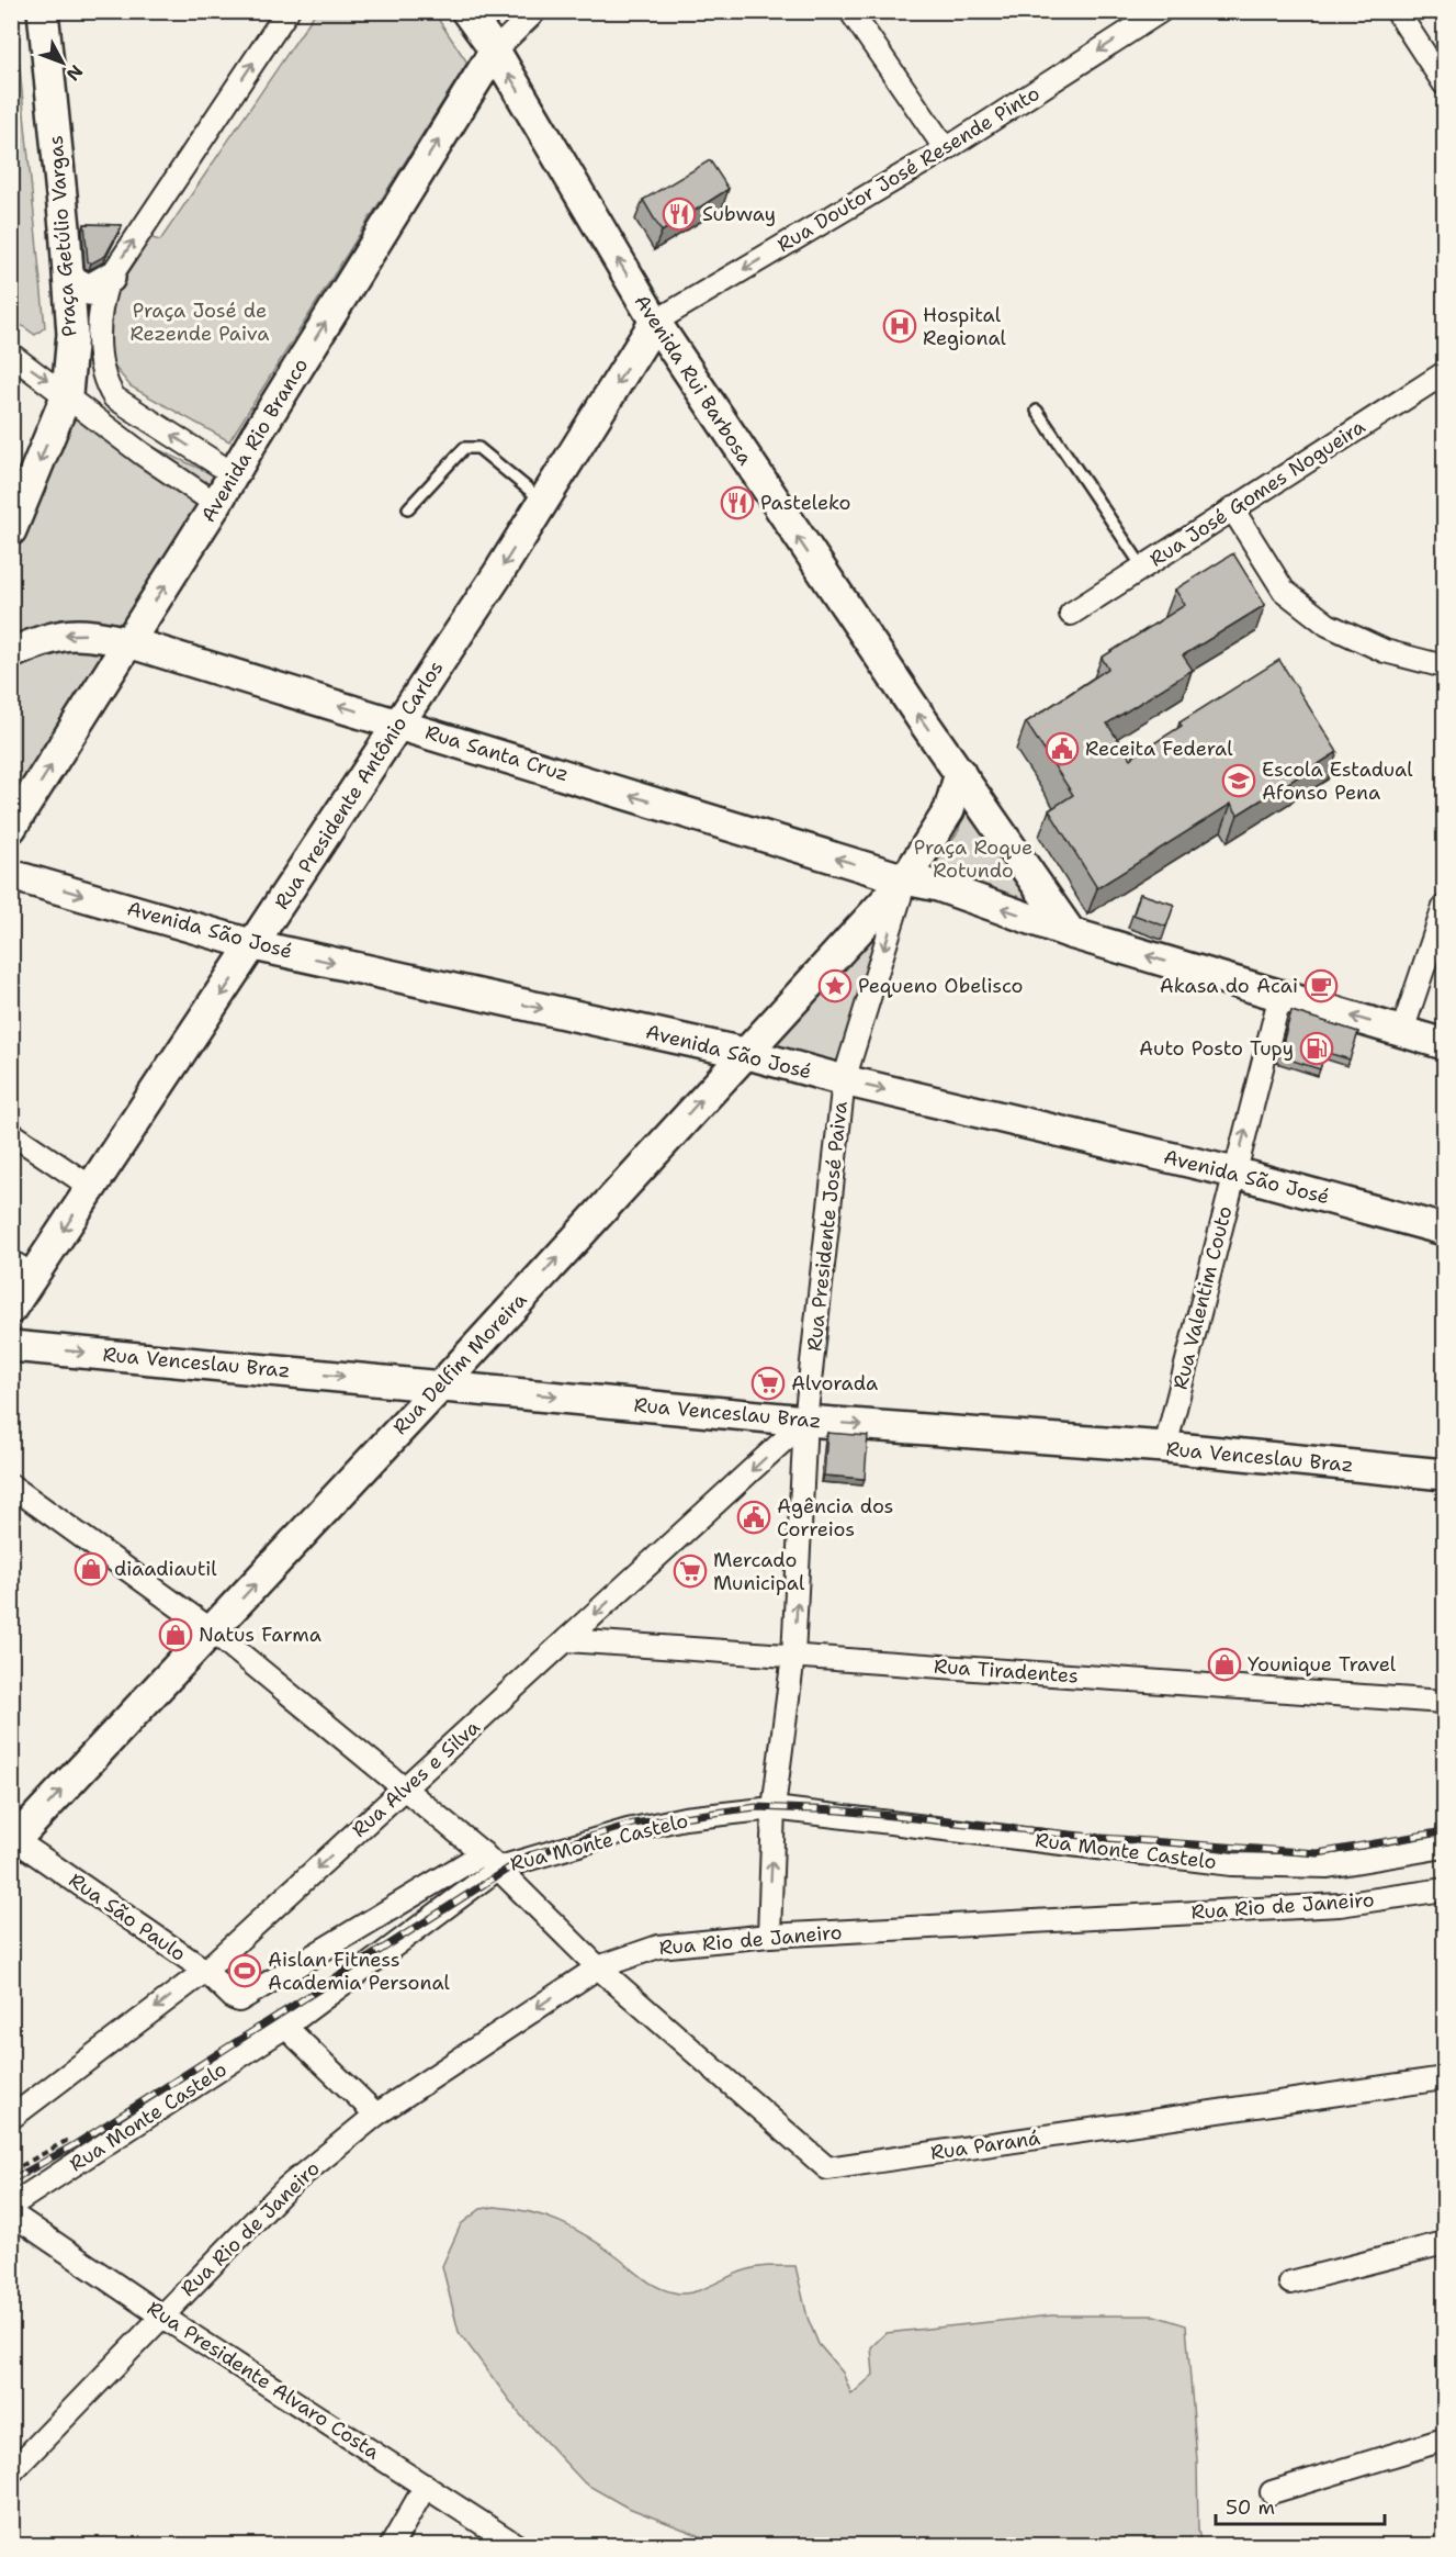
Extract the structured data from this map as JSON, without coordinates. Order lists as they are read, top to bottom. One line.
{"streets":{"main road":["Praça Getúlio Vargas","Avenida Rui Barbosa","Avenida Rio Branco","Rua Santa Cruz","Rua Presidente Antônio Carlos","Avenida São José","Rua Venceslau Braz","Rua Delfim Moreira"],"street":["Rua Doutor José Resende Pinto","Rua José Gomes Nogueira","Rua Presidente José Paiva","Rua Valentim Couto","Rua Tiradentes","Rua Alves e Silva","Rua Monte Castelo","Rua Rio de Janeiro","Rua São Paulo","Rua Paraná","Rua Presidente Alvaro Costa"]},"crossings":[["Rua Doutor José Resende Pinto","Avenida Rui Barbosa"],["Rua Doutor José Resende Pinto","Rua Presidente Antônio Carlos"],["Avenida Rui Barbosa","Avenida Rio Branco"],["Avenida Rui Barbosa","Rua Presidente Antônio Carlos"],["Avenida Rio Branco","Rua Santa Cruz"],["Rua Santa Cruz","Rua Presidente Antônio Carlos"],["Rua Santa Cruz","Rua Presidente José Paiva"],["Rua Santa Cruz","Rua Delfim Moreira"],["Rua Presidente Antônio Carlos","Avenida São José"],["Avenida São José","Rua Presidente José Paiva"],["Avenida São José","Rua Valentim Couto"],["Avenida São José","Rua Delfim Moreira"],["Rua Presidente José Paiva","Rua Venceslau Braz"],["Rua Presidente José Paiva","Rua Delfim Moreira"],["Rua Presidente José Paiva","Rua Tiradentes"],["Rua Presidente José Paiva","Rua Alves e Silva"],["Rua Presidente José Paiva","Rua Monte Castelo"],["Rua Presidente José Paiva","Rua Rio de Janeiro"],["Rua Valentim Couto","Rua Venceslau Braz"],["Rua Venceslau Braz","Rua Delfim Moreira"],["Rua Venceslau Braz","Rua Alves e Silva"],["Rua Delfim Moreira","Rua São Paulo"],["Rua Delfim Moreira","Rua Paraná"],["Rua Tiradentes","Rua Alves e Silva"],["Rua Alves e Silva","Rua São Paulo"],["Rua Alves e Silva","Rua Paraná"],["Rua Monte Castelo","Rua Paraná"],["Rua Rio de Janeiro","Rua Paraná"],["Rua Rio de Janeiro","Rua Presidente Alvaro Costa"],["Rua São Paulo","Rua Paraná"]],"one_way":["Rua Doutor José Resende Pinto","Avenida Rui Barbosa","Avenida Rio Branco","Rua Santa Cruz","Rua Presidente Antônio Carlos","Rua Valentim Couto","Rua Venceslau Braz","Rua Delfim Moreira","Rua Alves e Silva"],"parks":["Praça José de Rezende Paiva","Praça Roque Rotundo"],"places":{"restaurant":["Subway","Pasteleko"],"hospital":["Hospital Regional"],"public building":["Receita Federal","Agência dos Correios"],"school or university":["Escola Estadual Afonso Pena"],"place":["Pequeno Obelisco"],"cafe":["Akasa do Acai"],"fuel station":["Auto Posto Tupy"],"supermarket":["Alvorada","Mercado Municipal"],"shop":["diaadiautil","Natus Farma","Younique Travel"],"sports":["Aislan Fitness Academia Personal"]},"scale_bar":"50 m","north":"bottom right"}
